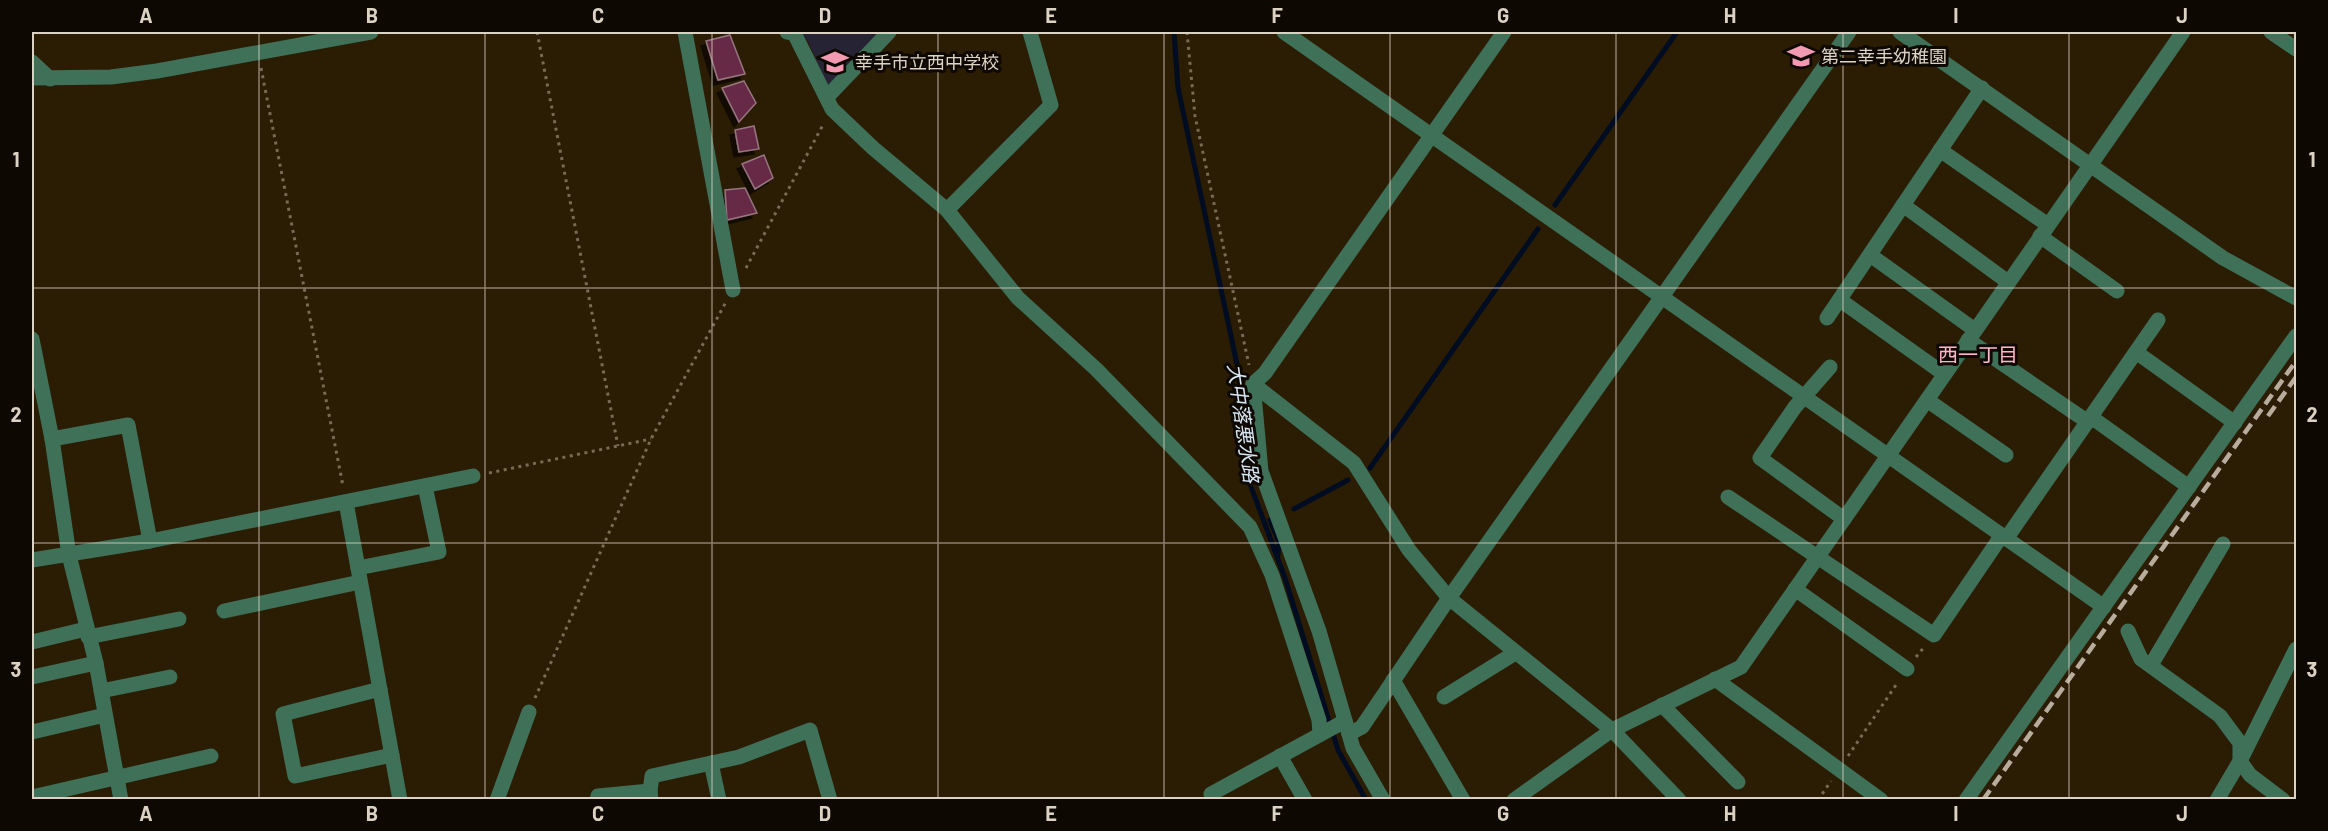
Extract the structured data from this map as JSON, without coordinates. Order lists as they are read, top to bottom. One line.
{"districts":["西一丁目"],"water":["大中落悪水路"],"places":{"school or university":["第二幸手幼稚園","幸手市立西中学校"]},"grid":{"columns":["A","B","C","D","E","F","G","H","I","J"],"rows":["1","2","3"]}}
